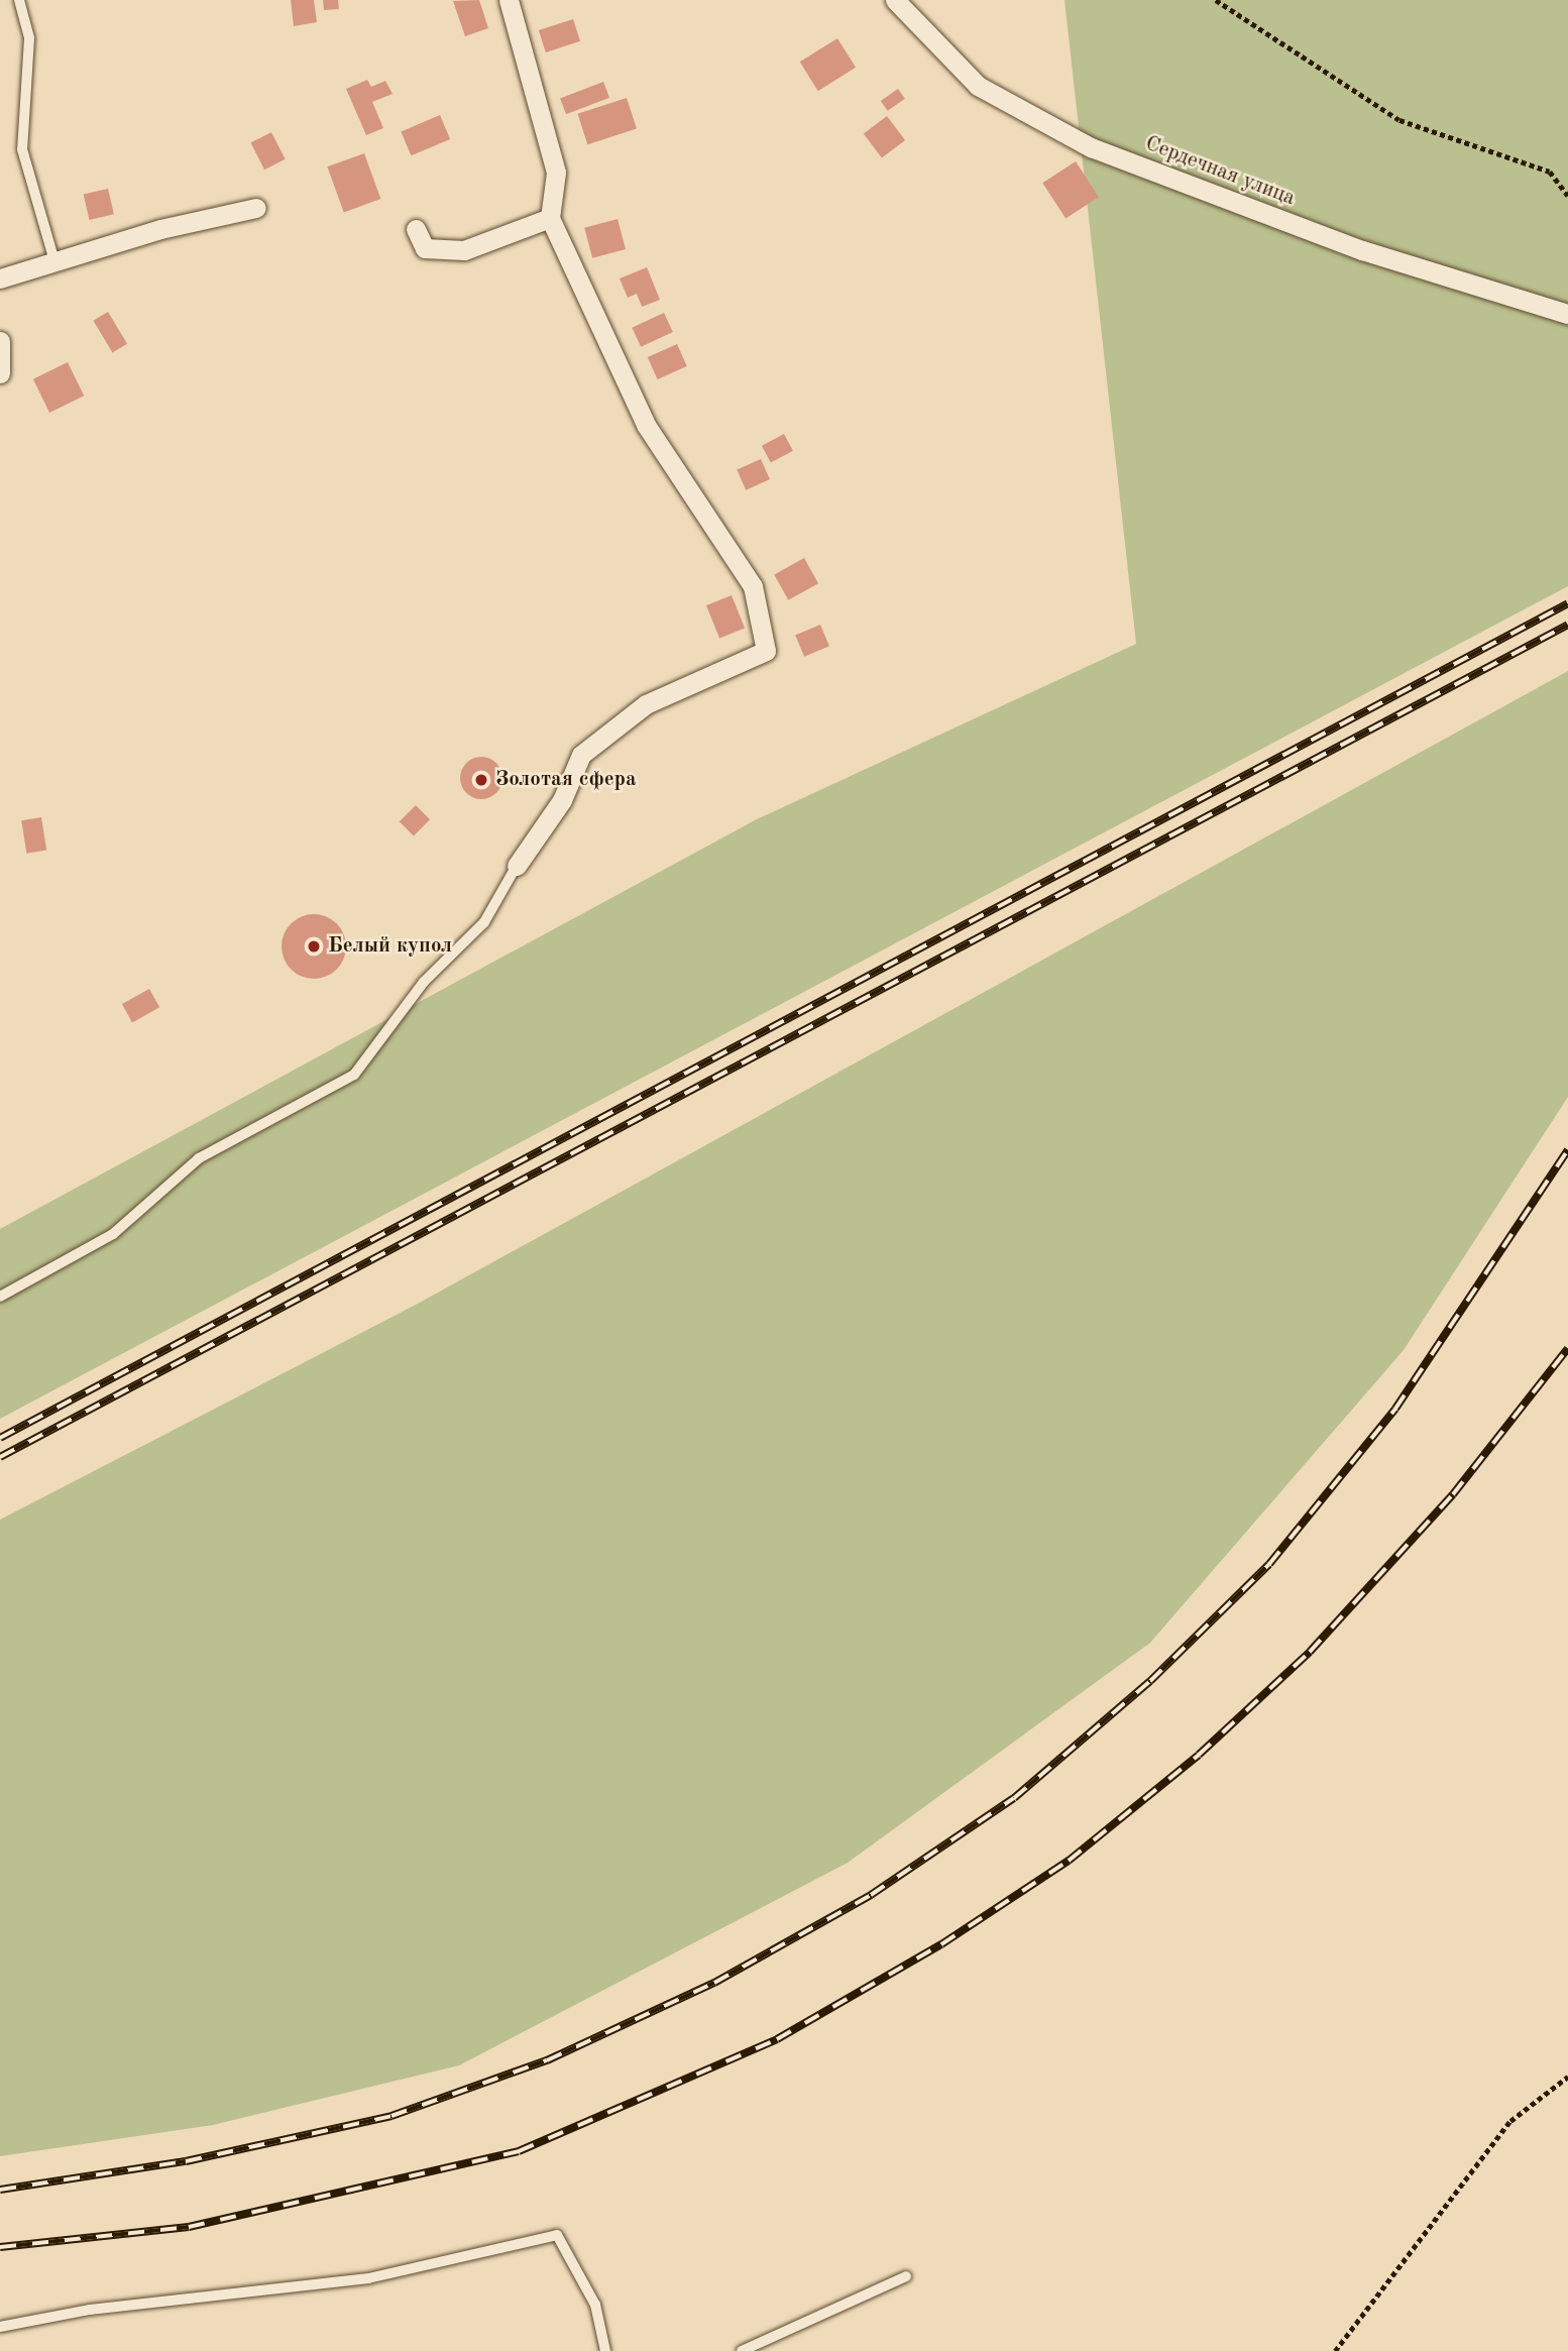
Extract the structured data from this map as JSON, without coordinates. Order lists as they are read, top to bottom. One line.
{"streets":{"street":["Сердечная улица"]},"places":["Золотая сфера","Белый купол"]}
